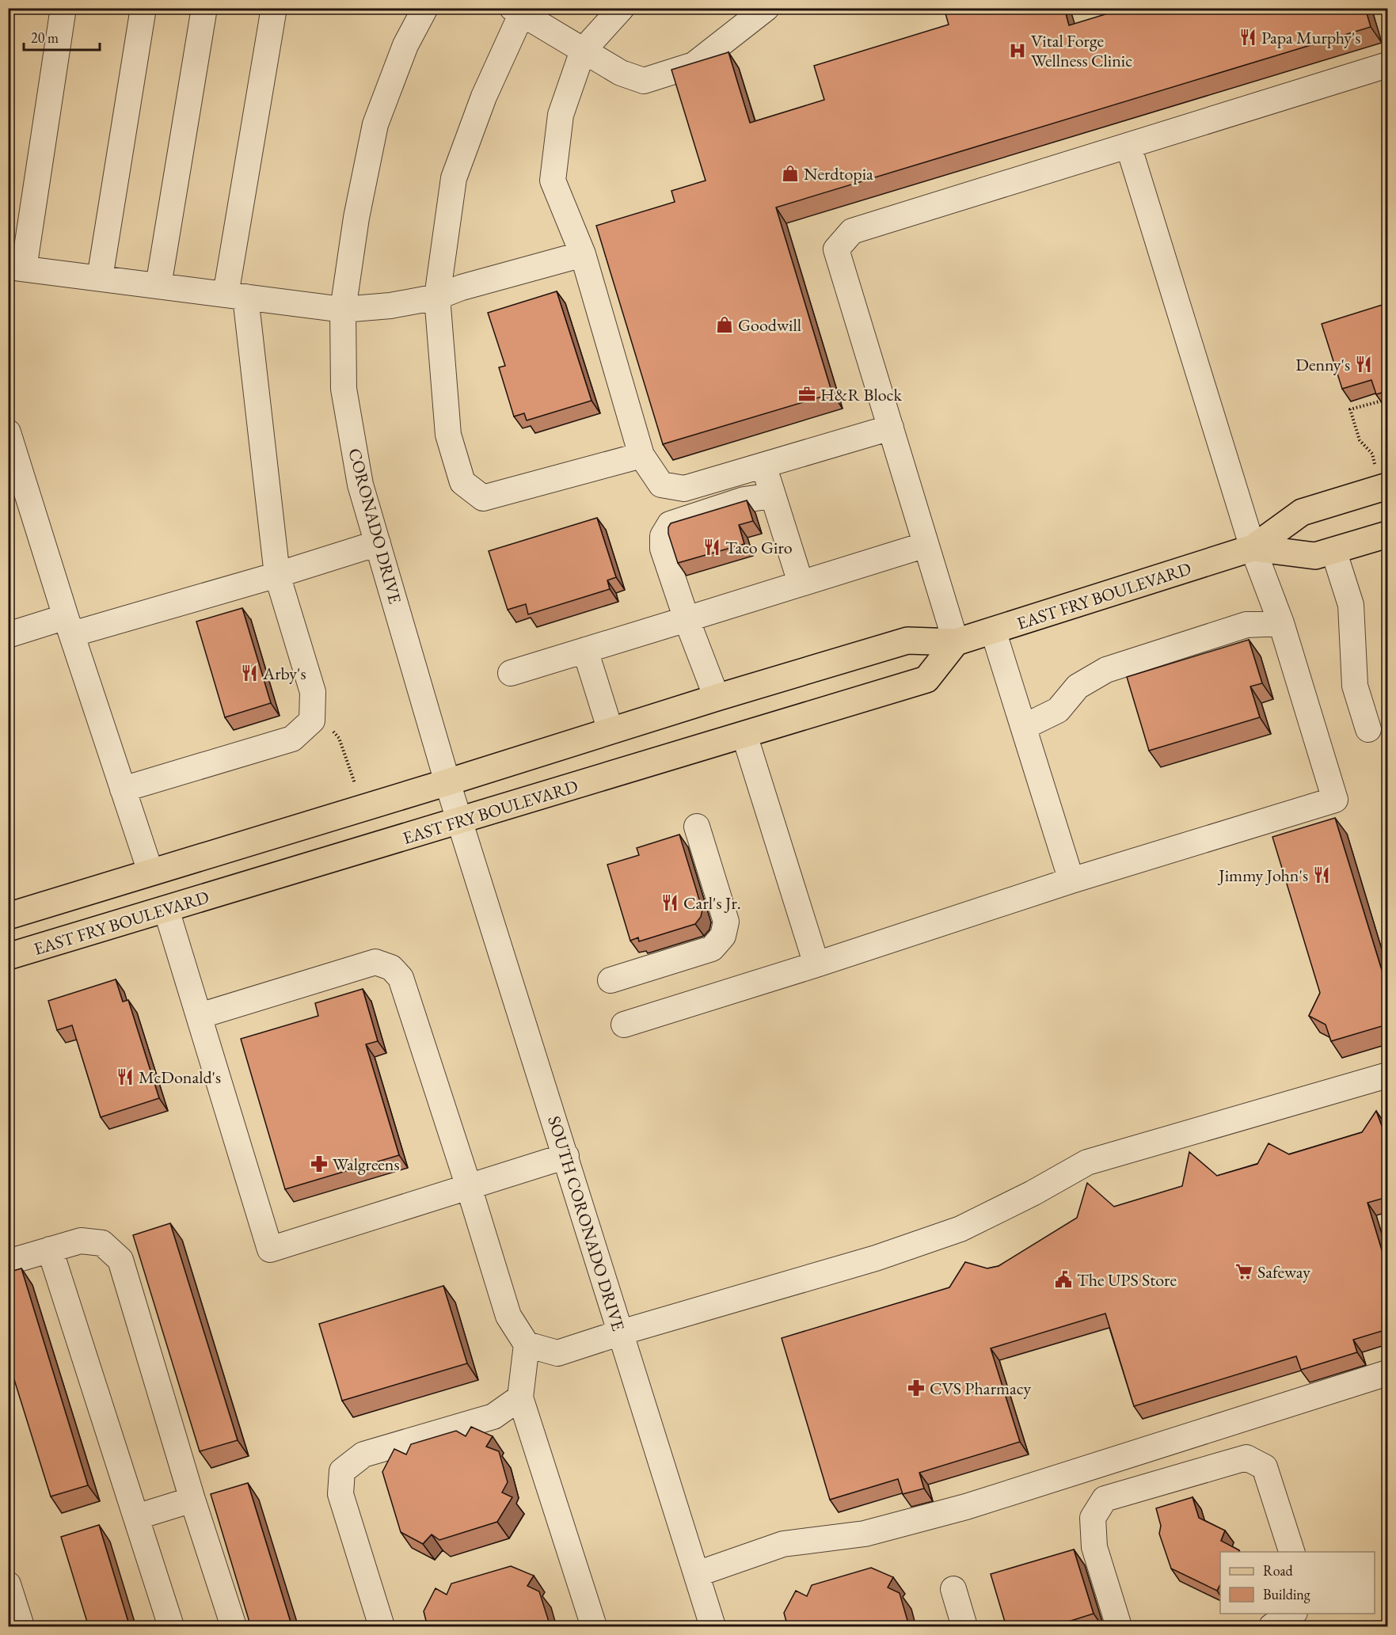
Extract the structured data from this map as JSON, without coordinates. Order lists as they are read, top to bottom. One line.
{"streets":{"main road":["EAST FRY BOULEVARD"],"street":["CORONADO DRIVE","SOUTH CORONADO DRIVE"]},"crossings":[["CORONADO DRIVE","EAST FRY BOULEVARD"],["CORONADO DRIVE","SOUTH CORONADO DRIVE"],["EAST FRY BOULEVARD","SOUTH CORONADO DRIVE"]],"places":{"restaurant":["Papa Murphy's","Denny's","Taco Giro","Arby's","Jimmy John's","Carl's Jr.","McDonald's"],"hospital":["Vital Forge Wellness Clinic"],"shop":["Nerdtopia","Goodwill"],"office":["H&R Block"],"pharmacy":["Walgreens","CVS Pharmacy"],"supermarket":["Safeway"],"public building":["The UPS Store"]},"legend":["Road","Building"],"scale_bar":"20 m"}
